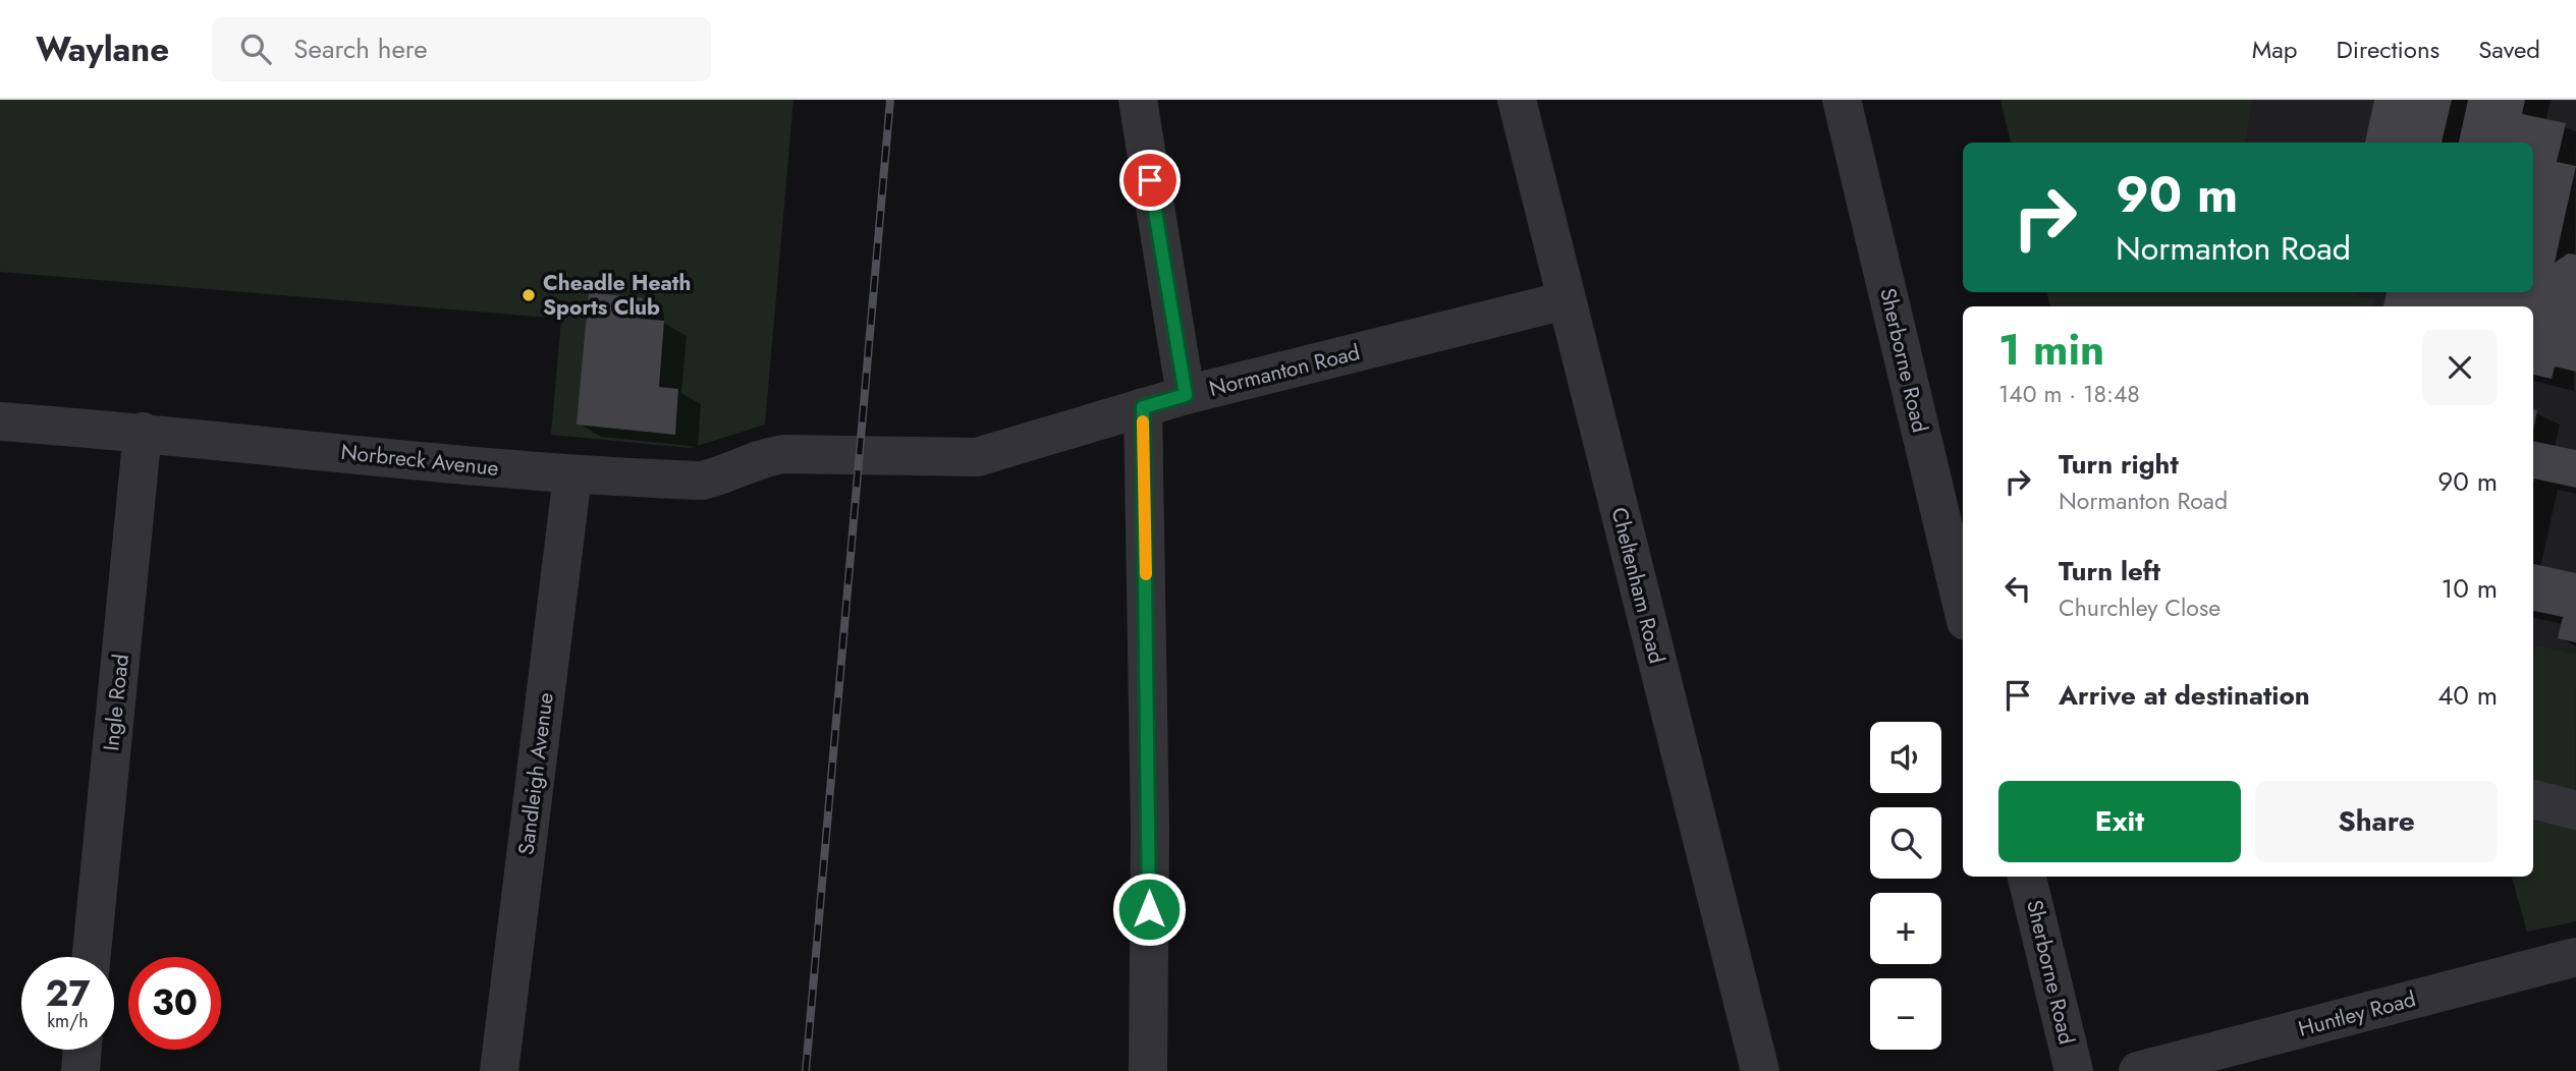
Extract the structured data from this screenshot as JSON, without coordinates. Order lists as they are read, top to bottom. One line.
{"streets":{"street":["Sherborne Road","Normanton Road","Norbreck Avenue","Cheltenham Road","Ingle Road","Sandleigh Avenue","Huntley Road"]},"crossings":[["Normanton Road","Norbreck Avenue"],["Normanton Road","Cheltenham Road"],["Norbreck Avenue","Ingle Road"],["Norbreck Avenue","Sandleigh Avenue"]],"places":["Cheadle Heath Sports Club"],"page":{"header":"Waylane","search":"Search here","nav":["Map","Directions","Saved"],"turn":["90 m","Normanton Road"],"heading":["1 min","140 m · 18:48"],"list":[{"name":"Turn right","note":"Normanton Road","value":"90 m"},{"name":"Turn left","note":"Churchley Close","value":"10 m"},{"name":"Arrive at destination","value":"40 m"}],"map_buttons":["+","−"],"buttons":["Exit","Share"],"speed":"27 km/h","limit":"30"}}
